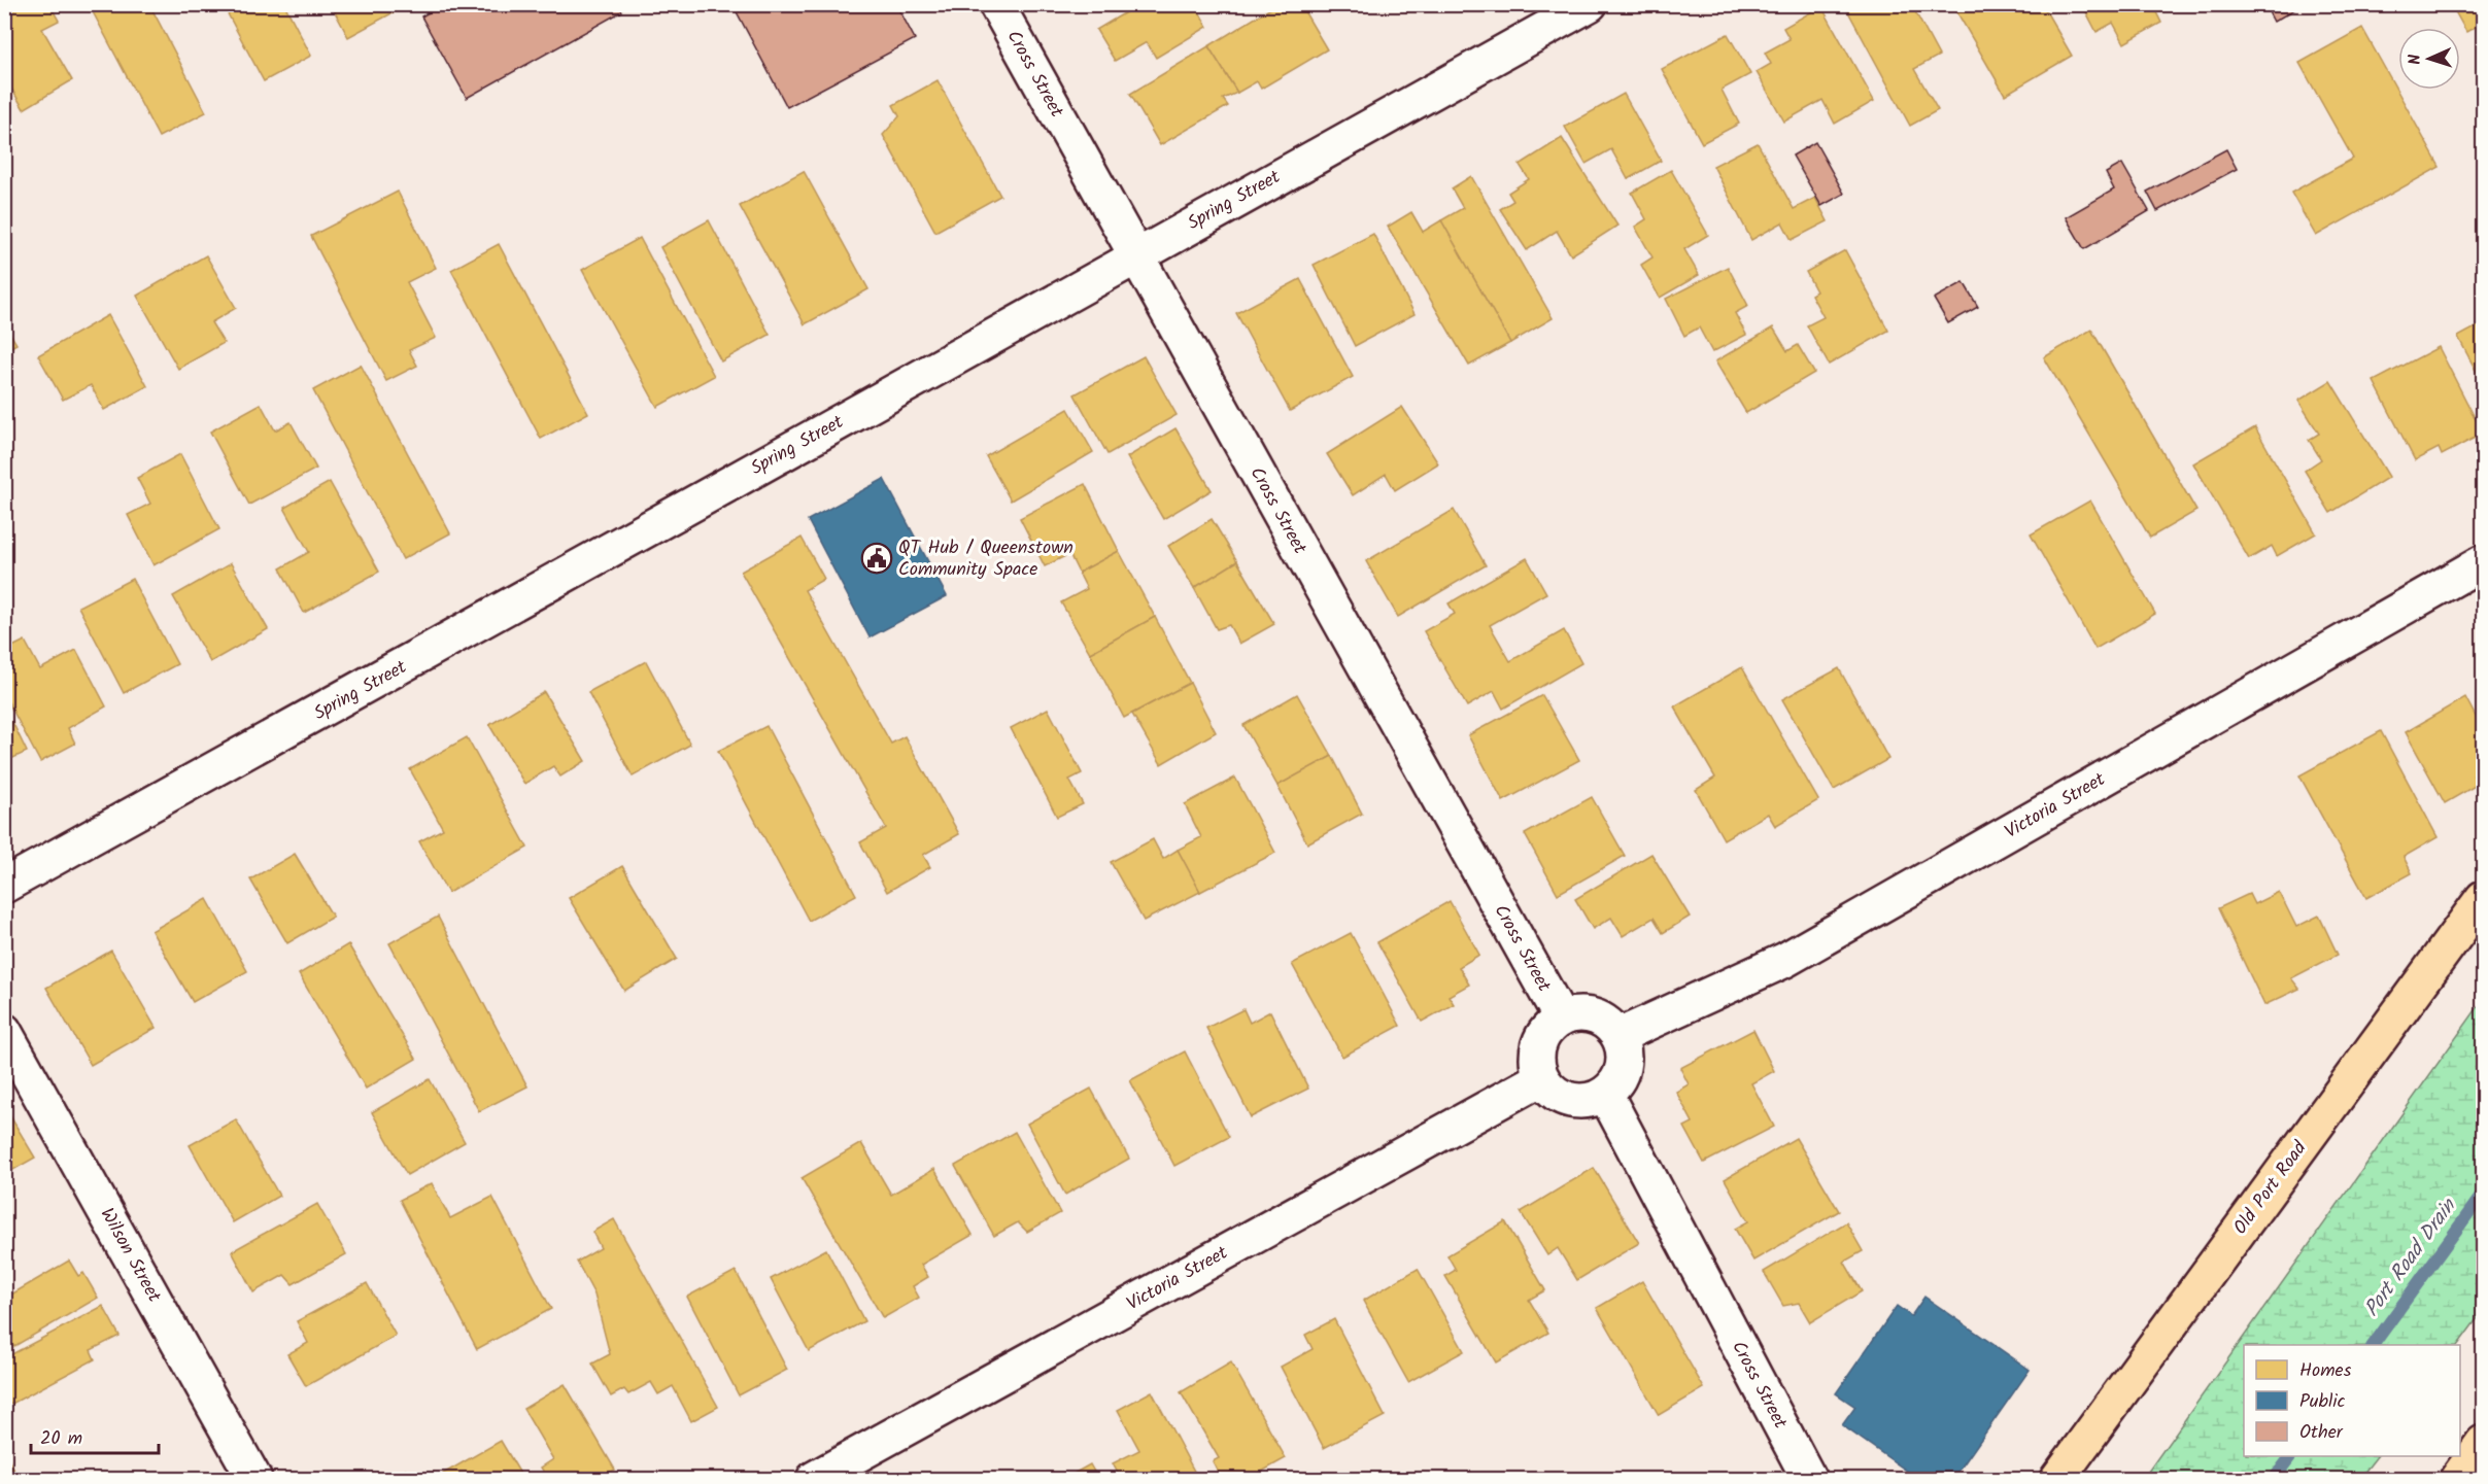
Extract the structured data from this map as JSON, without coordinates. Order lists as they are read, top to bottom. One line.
{"streets":{"main road":["Old Port Road"],"street":["Cross Street","Spring Street","Victoria Street","Wilson Street"]},"crossings":[["Cross Street","Spring Street"],["Cross Street","Victoria Street"]],"water":["Port Road Drain"],"places":{"public building":["QT Hub / Queenstown Community Space"]},"legend":["Homes","Public","Other"],"scale_bar":"20 m","north":"left"}
